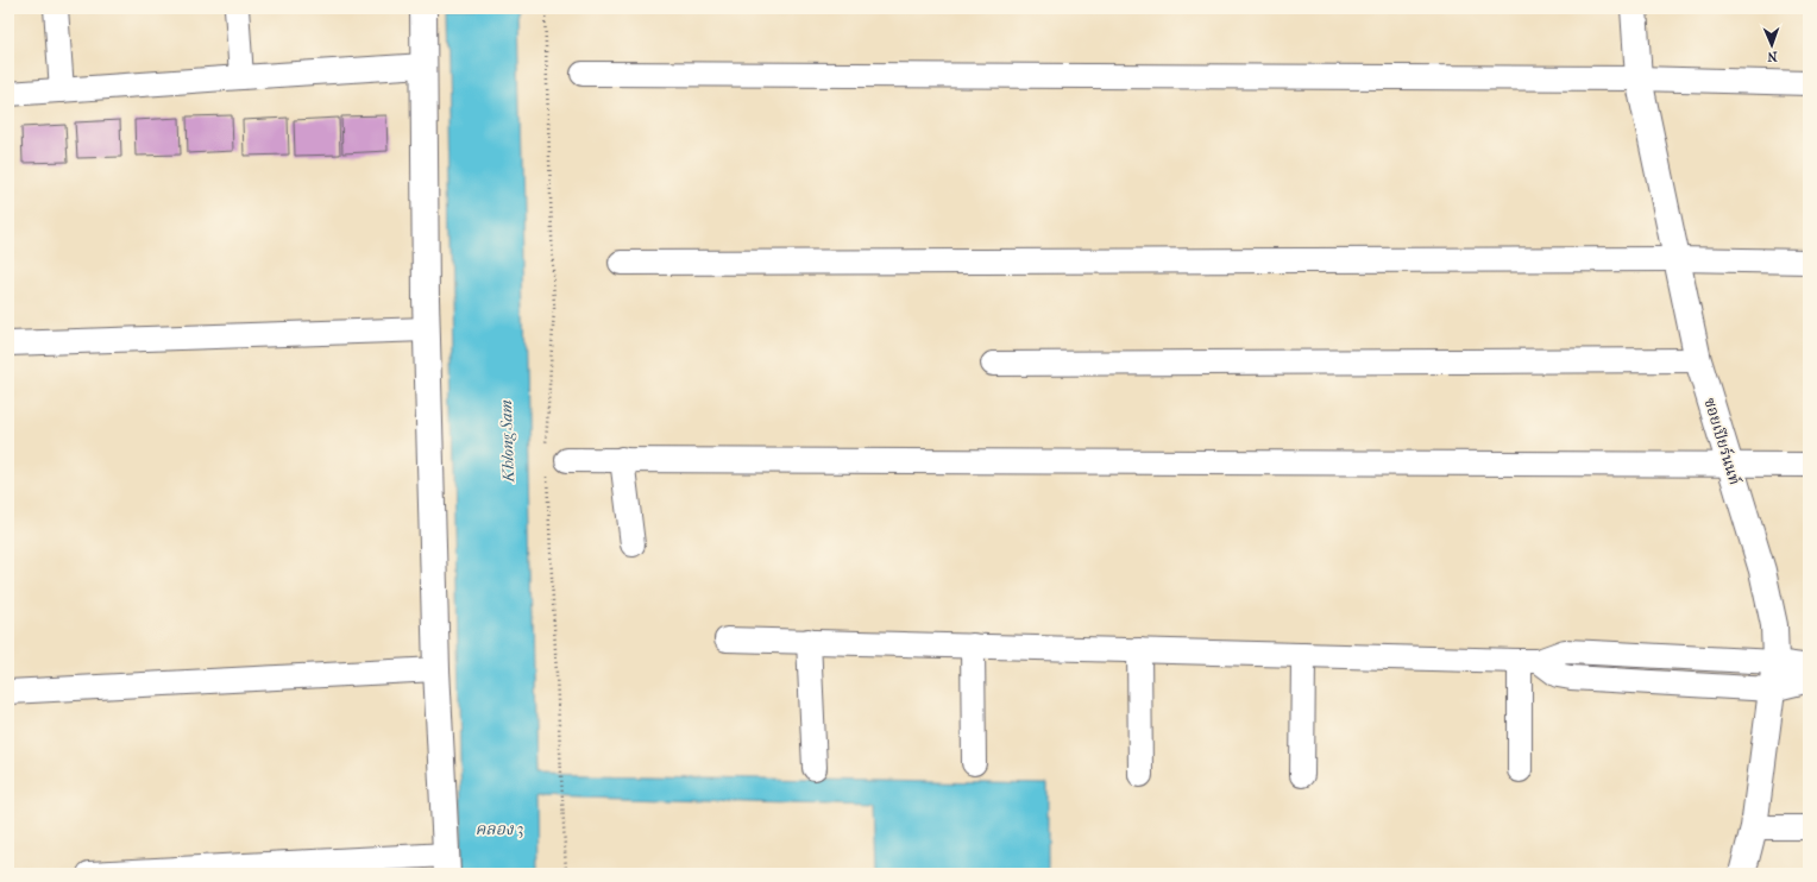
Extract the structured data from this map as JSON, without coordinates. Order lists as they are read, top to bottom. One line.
{"streets":{"street":["ซอยเปียร์นนท์"]},"water":["Khlong Sam","คลอง 3"],"north":"bottom"}
